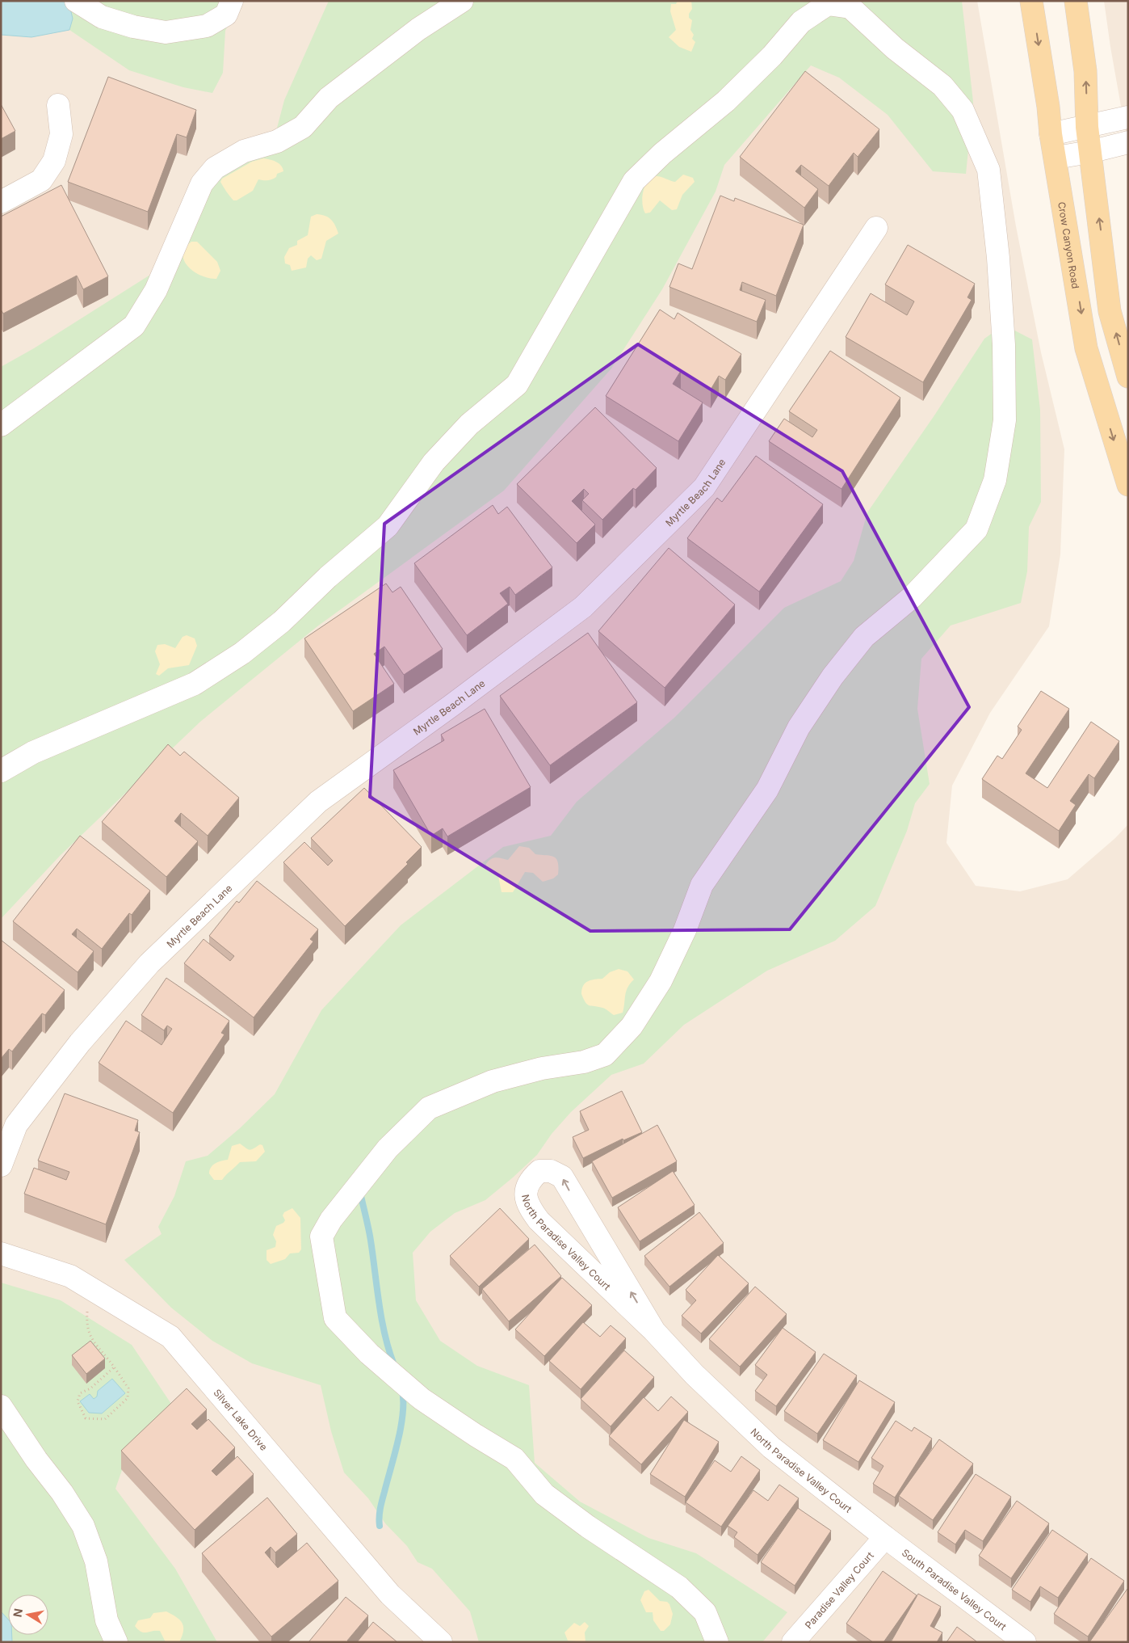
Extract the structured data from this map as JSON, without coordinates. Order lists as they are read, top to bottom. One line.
{"streets":{"main road":["Crow Canyon Road"],"street":["Myrtle Beach Lane","North Paradise Valley Court","Silver Lake Drive","Paradise Valley Court","South Paradise Valley Court"]},"crossings":[["North Paradise Valley Court","Paradise Valley Court"],["North Paradise Valley Court","South Paradise Valley Court"],["Paradise Valley Court","South Paradise Valley Court"]],"north":"left"}
